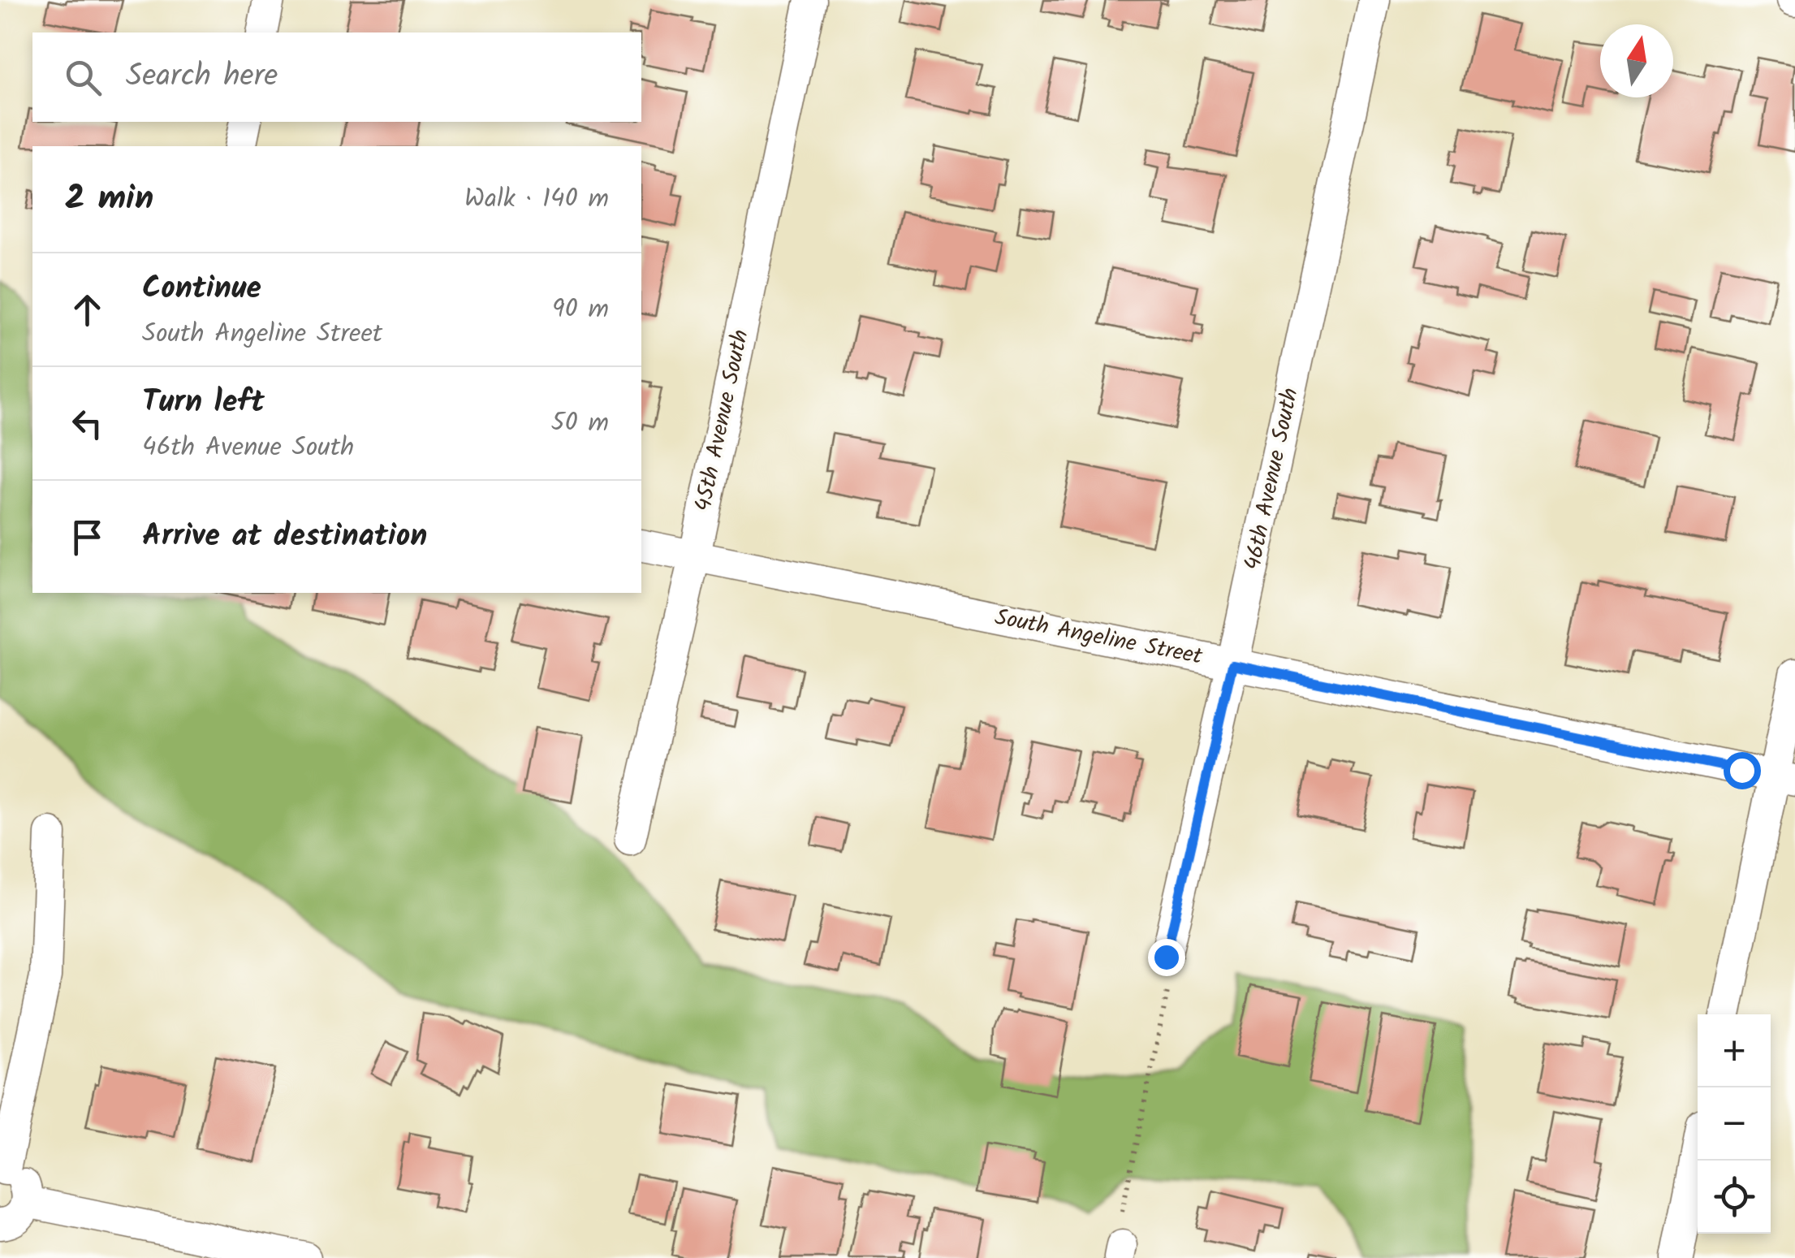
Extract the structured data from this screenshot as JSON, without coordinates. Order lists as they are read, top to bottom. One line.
{"streets":{"street":["45th Avenue South","46th Avenue South","South Angeline Street"]},"crossings":[["45th Avenue South","South Angeline Street"],["46th Avenue South","South Angeline Street"]],"north":"top","page":{"search":"Search here","heading":["2 min","Walk · 140 m"],"list":[["Continue","South Angeline Street","90 m"],["Turn left","46th Avenue South","50 m"],"Arrive at destination"],"map_buttons":["+","−"]}}
